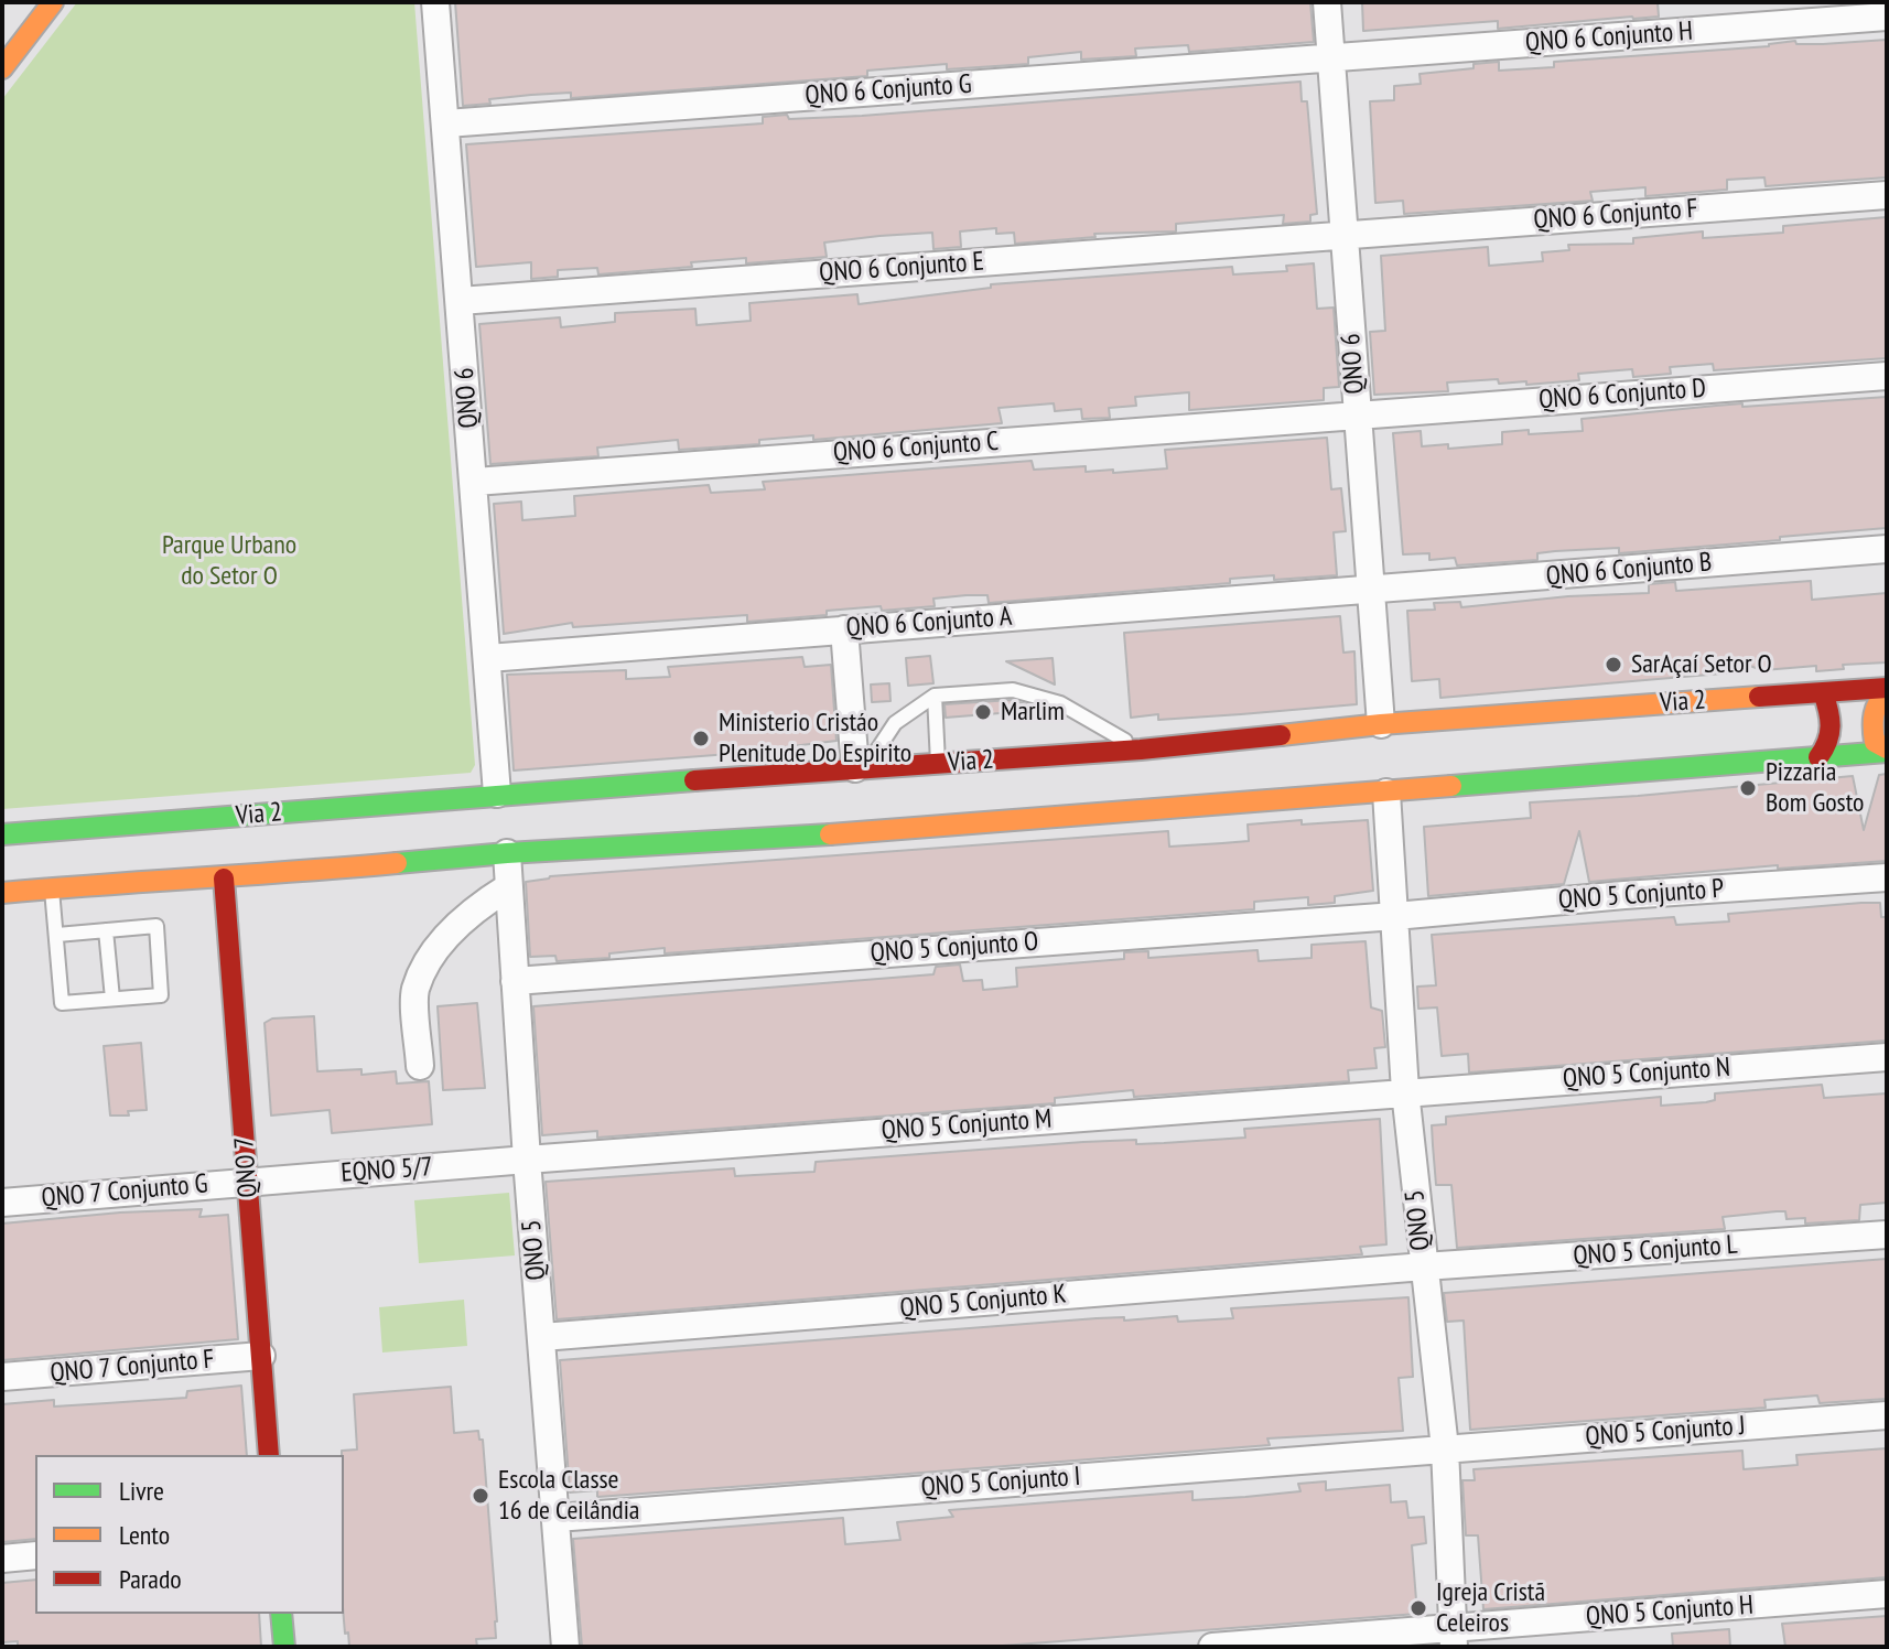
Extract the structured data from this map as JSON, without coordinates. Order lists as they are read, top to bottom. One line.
{"streets":{"main road":["Via 2","QNO 7"],"street":["QNO 6 Conjunto H","QNO 6 Conjunto G","QNO 6 Conjunto F","QNO 6 Conjunto E","QNO 6","QNO 6 Conjunto D","QNO 6 Conjunto C","QNO 6 Conjunto B","QNO 6 Conjunto A","QNO 5 Conjunto P","QNO 5 Conjunto O","QNO 5 Conjunto N","QNO 5 Conjunto M","EQNO 5/7","QNO 7 Conjunto G","QNO 5","QNO 5 Conjunto L","QNO 5 Conjunto K","QNO 7 Conjunto F","QNO 5 Conjunto J","QNO 5 Conjunto I","QNO 5 Conjunto H"]},"crossings":[["QNO 6 Conjunto H","QNO 6 Conjunto G"],["QNO 6 Conjunto H","QNO 6"],["QNO 6 Conjunto G","QNO 6"],["QNO 6 Conjunto F","QNO 6 Conjunto E"],["QNO 6 Conjunto F","QNO 6"],["QNO 6 Conjunto E","QNO 6"],["QNO 6","QNO 6 Conjunto D"],["QNO 6","QNO 6 Conjunto C"],["QNO 6","QNO 6 Conjunto B"],["QNO 6","QNO 6 Conjunto A"],["QNO 6","Via 2"],["QNO 6 Conjunto D","QNO 6 Conjunto C"],["QNO 6 Conjunto B","QNO 6 Conjunto A"],["QNO 5 Conjunto P","QNO 5 Conjunto O"],["QNO 5 Conjunto P","QNO 5"],["QNO 5 Conjunto O","QNO 5"],["QNO 5 Conjunto N","QNO 5 Conjunto M"],["QNO 5 Conjunto N","QNO 5"],["QNO 5 Conjunto M","EQNO 5/7"],["QNO 5 Conjunto M","QNO 5"],["QNO 7","EQNO 5/7"],["QNO 7","QNO 7 Conjunto G"],["QNO 7","QNO 7 Conjunto F"],["EQNO 5/7","QNO 7 Conjunto G"],["EQNO 5/7","QNO 5"],["QNO 5","QNO 5 Conjunto L"],["QNO 5","QNO 5 Conjunto K"],["QNO 5","QNO 5 Conjunto J"],["QNO 5","QNO 5 Conjunto I"],["QNO 5","QNO 5 Conjunto H"],["QNO 5 Conjunto L","QNO 5 Conjunto K"],["QNO 5 Conjunto J","QNO 5 Conjunto I"]],"parks":["Parque Urbano do Setor O"],"places":["SarAçaí Setor O","Marlim","Ministerio Cristáo Plenitude Do Espirito","Pizzaria Bom Gosto","Escola Classe 16 de Ceilândia","Igreja Cristã Celeiros"],"legend":["Livre","Lento","Parado"]}
